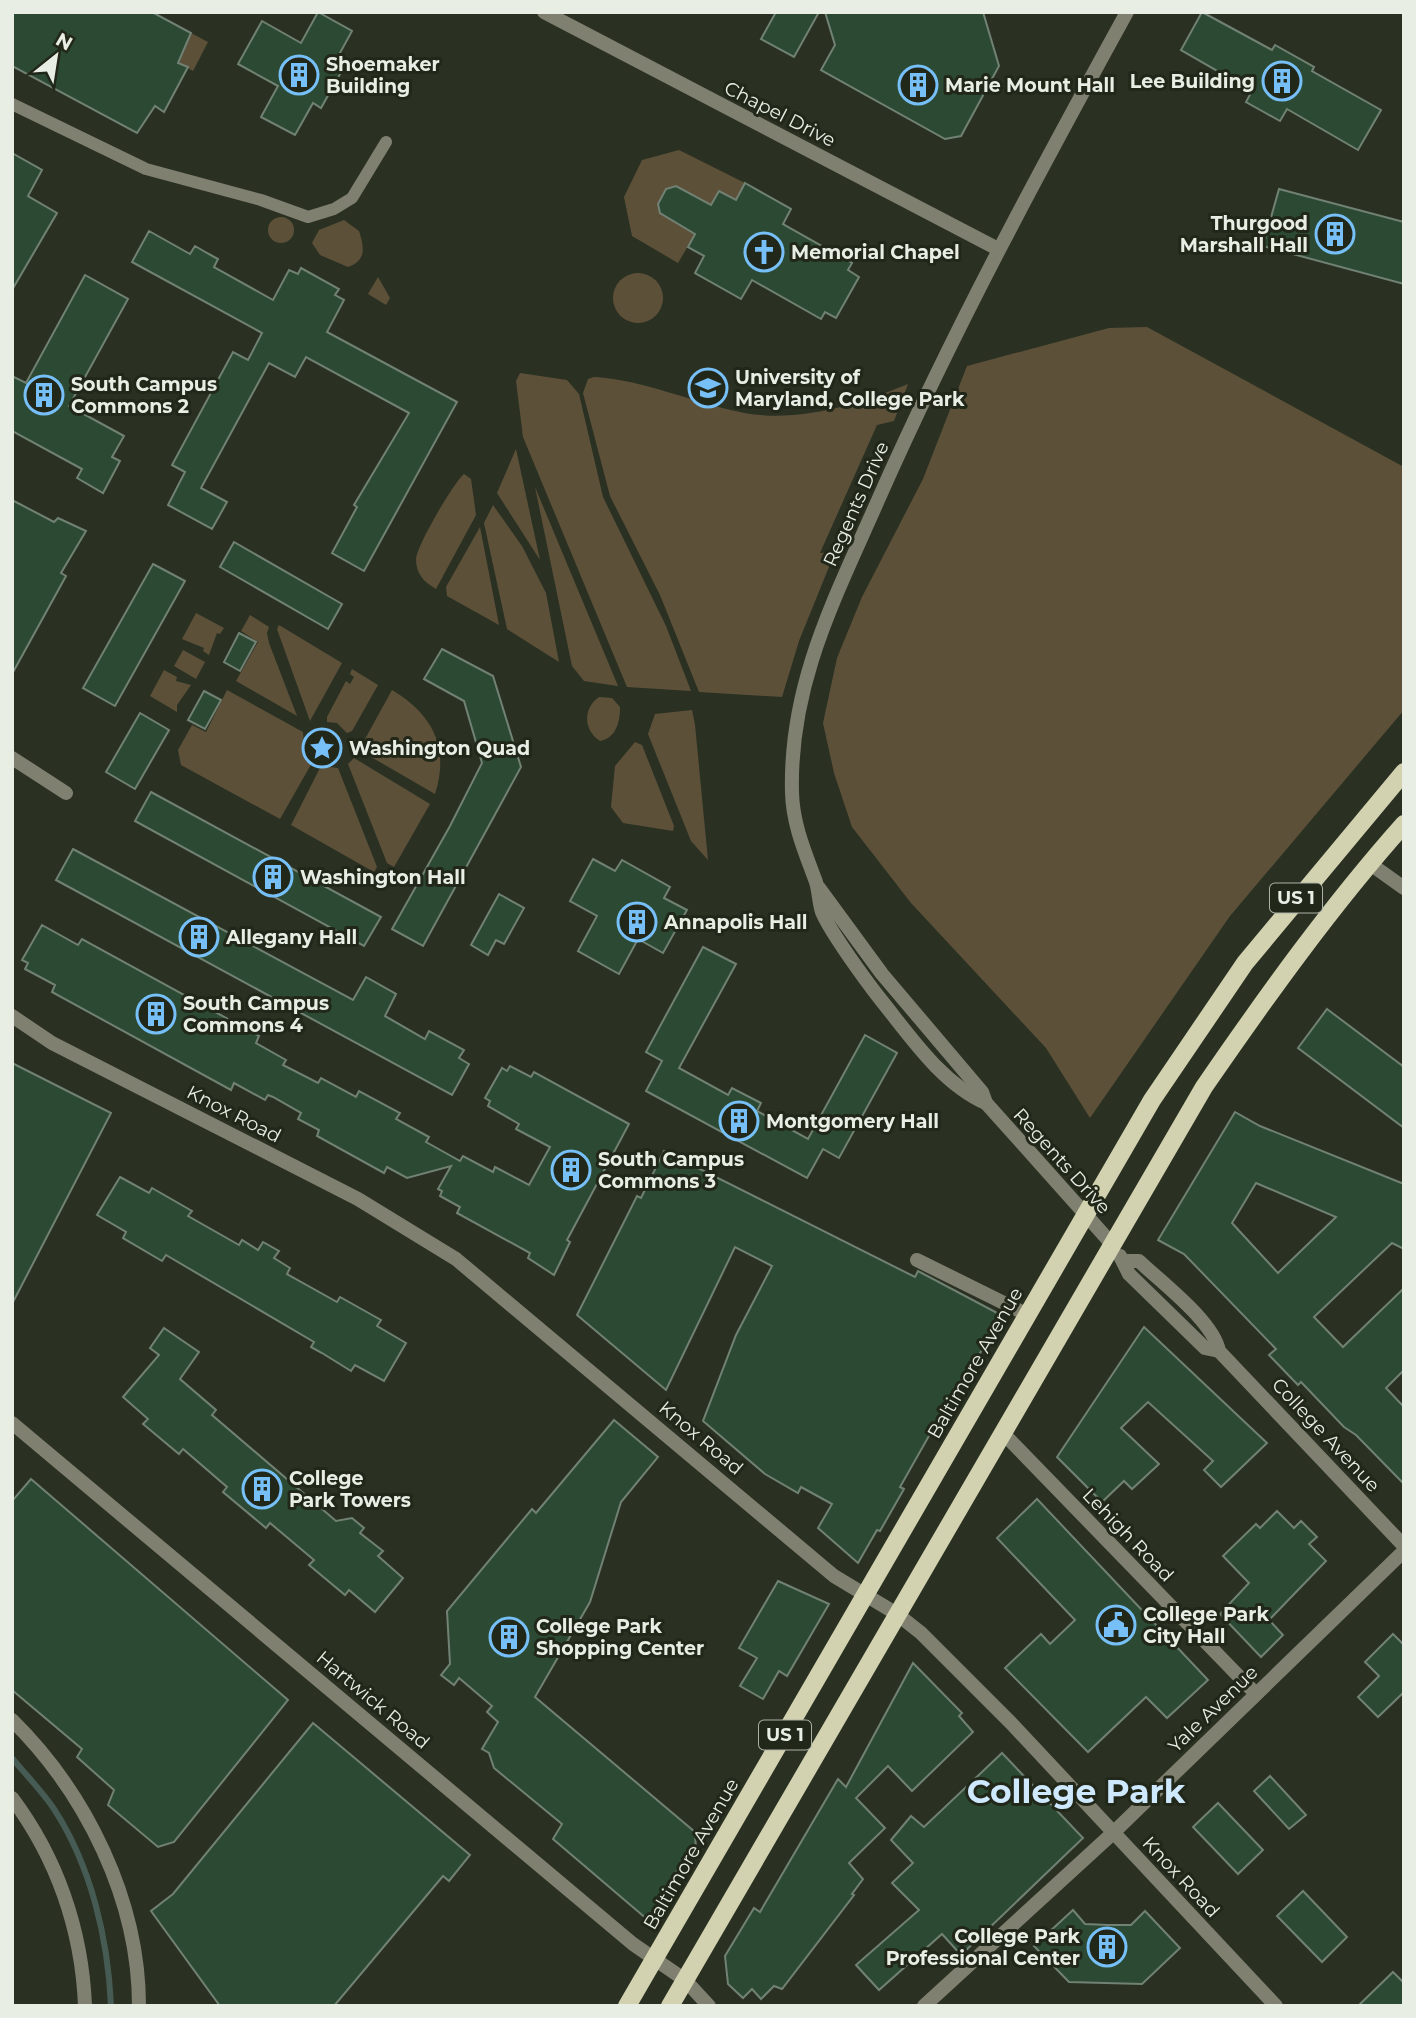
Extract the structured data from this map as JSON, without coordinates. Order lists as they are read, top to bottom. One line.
{"streets":{"main road":["US 1","Baltimore Avenue"],"street":["Chapel Drive","Regents Drive","Knox Road","College Avenue","Lehigh Road","Hartwick Road","Yale Avenue"]},"crossings":[["Chapel Drive","Regents Drive"],["Regents Drive","US 1"],["Regents Drive","Baltimore Avenue"],["Regents Drive","College Avenue"],["US 1","Knox Road"],["US 1","College Avenue"],["US 1","Lehigh Road"],["US 1","Hartwick Road"],["Knox Road","Baltimore Avenue"],["Knox Road","Yale Avenue"],["Baltimore Avenue","Hartwick Road"],["College Avenue","Yale Avenue"],["Lehigh Road","Yale Avenue"]],"districts":["College Park"],"places":{"building":["Shoemaker Building","Lee Building","Marie Mount Hall","Thurgood Marshall Hall","South Campus Commons 2","Washington Hall","Annapolis Hall","Allegany Hall","South Campus Commons 4","Montgomery Hall","South Campus Commons 3","College Park Towers","College Park Shopping Center","College Park Professional Center"],"church":["Memorial Chapel"],"school or university":["University of Maryland, College Park"],"place":["Washington Quad"],"public building":["College Park City Hall"]},"north":"top right"}
